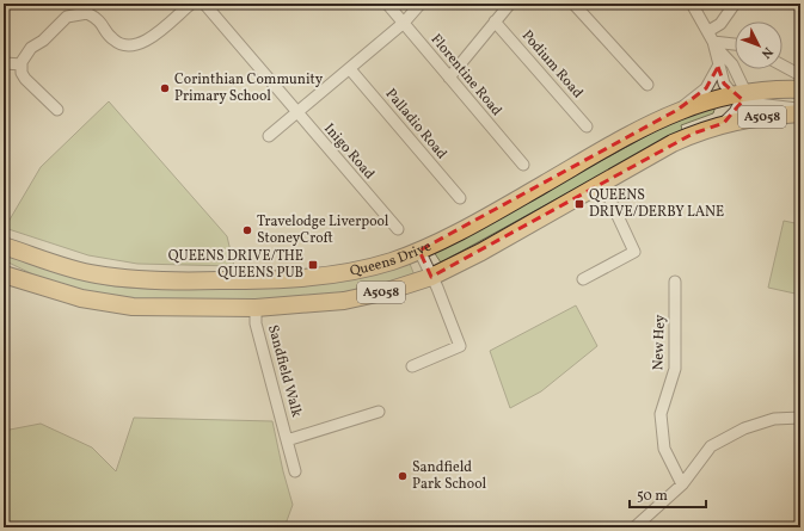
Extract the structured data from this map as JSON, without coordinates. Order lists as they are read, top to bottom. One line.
{"streets":{"highway":["A5058","Queens Drive"],"street":["Podium Road","Florentine Road","Palladio Road","Inigo Road","New Hey","Sandfield Walk"]},"crossings":[["A5058","Queens Drive"],["Queens Drive","Sandfield Walk"]],"places":{"other":["Corinthian Community Primary School","Travelodge Liverpool StoneyCroft","Sandfield Park School"],"transit":["QUEENS DRIVE/DERBY LANE","QUEENS DRIVE/THE QUEENS PUB"]},"scale_bar":"50 m","north":"bottom right"}
